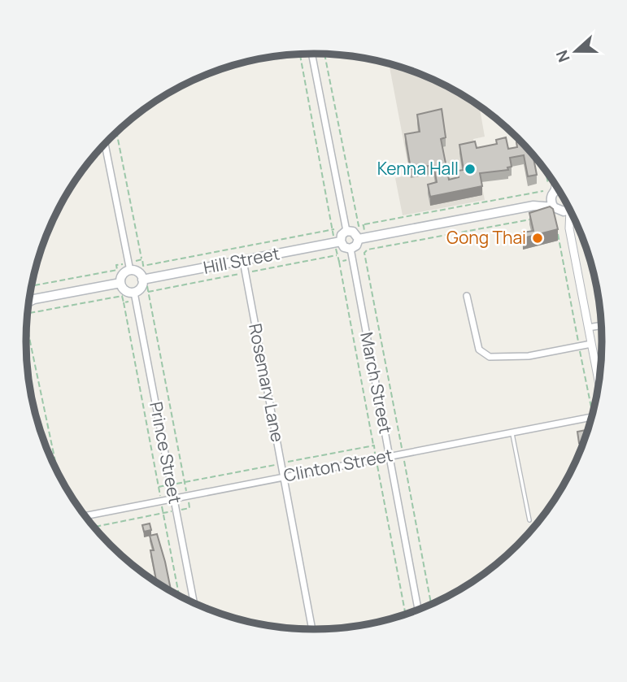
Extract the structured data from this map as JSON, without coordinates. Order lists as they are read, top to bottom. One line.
{"streets":{"main road":["Hill Street"],"street":["Rosemary Lane","March Street","Prince Street","Clinton Street"]},"crossings":[["Hill Street","Rosemary Lane"],["Hill Street","March Street"],["Hill Street","Prince Street"],["Rosemary Lane","Clinton Street"],["March Street","Clinton Street"],["Prince Street","Clinton Street"]],"places":["Kenna Hall","Gong Thai"],"north":"left"}
